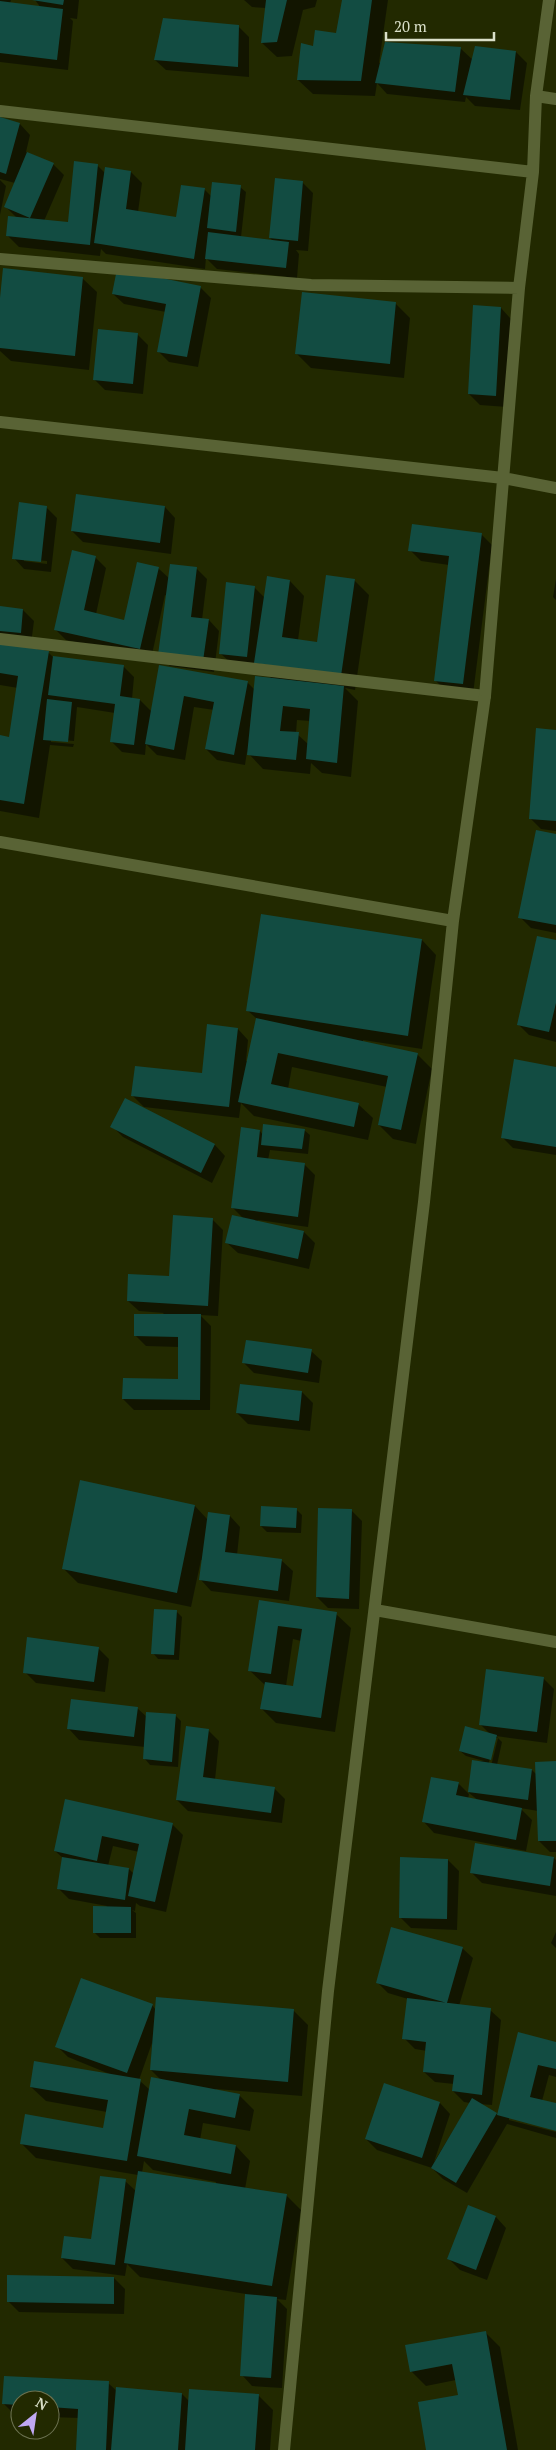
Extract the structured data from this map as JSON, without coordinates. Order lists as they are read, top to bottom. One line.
{"scale_bar":"20 m","north":"top right"}
